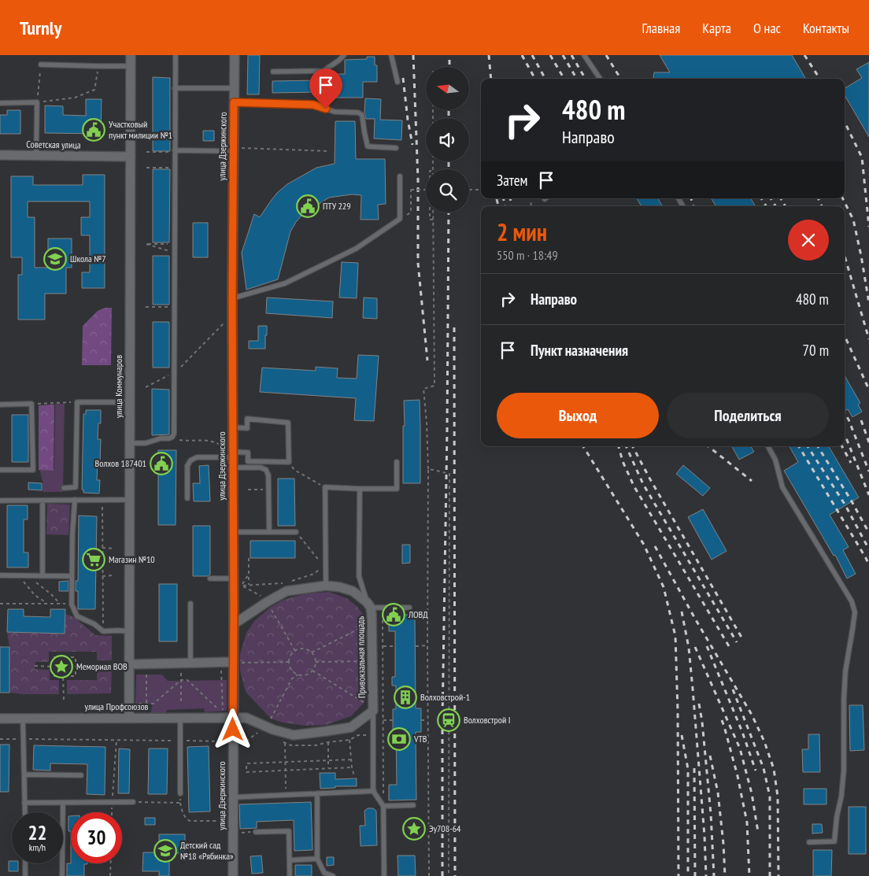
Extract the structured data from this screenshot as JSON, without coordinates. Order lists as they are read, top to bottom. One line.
{"streets":{"street":["Советская улица","улица Дзержинского","улица Коммунаров","Привокзальная площадь","улица Профсоюзов"]},"crossings":[["Советская улица","улица Коммунаров"],["улица Дзержинского","Привокзальная площадь"],["улица Дзержинского","улица Профсоюзов"],["улица Коммунаров","улица Профсоюзов"],["Привокзальная площадь","улица Профсоюзов"]],"places":{"public building":["Участковый пункт милиции №1","ПТУ 229","Волхов 187401","ЛОВД"],"school or university":["Школа №7","Детский сад №18 «Рябинка»"],"supermarket":["Магазин №10"],"place":["Мемориал ВОВ","Эу708-64"],"building":["Волховстрой-1"],"station":["Волховстрой I"],"bank":["VTB"]},"north":"left","page":{"header":"Turnly","nav":["Главная","Карта","О нас","Контакты"],"turn":["480 m","Направо"],"then":"Затем","heading":["2 мин","550 m · 18:49"],"list":[{"name":"Направо","value":"480 m"},{"name":"Пункт назначения","value":"70 m"}],"buttons":["Выход","Поделиться"],"speed":"22 km/h","limit":"30"}}
